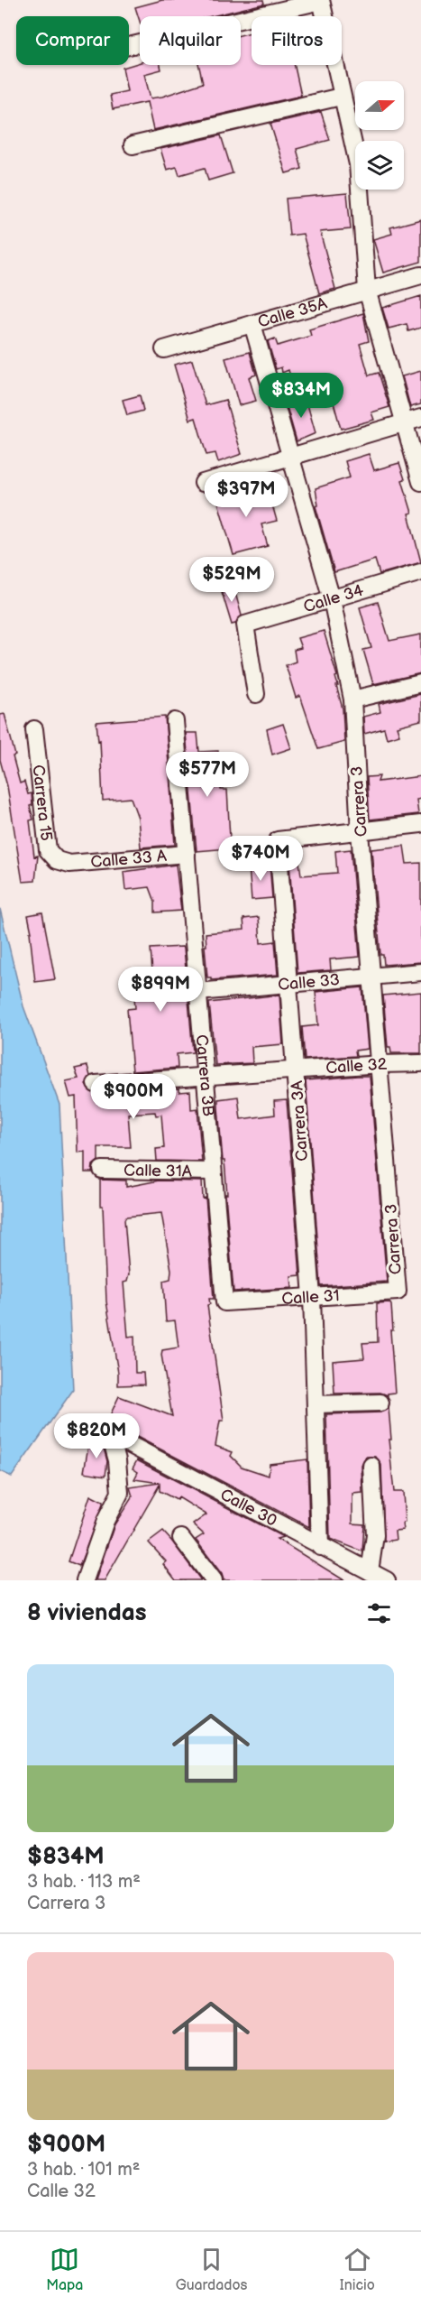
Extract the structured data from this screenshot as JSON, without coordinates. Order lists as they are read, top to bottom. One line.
{"streets":{"street":["Calle 35A","Calle 34","Carrera 3","Carrera 15","Calle 33 A","Calle 33","Calle 32","Carrera 3B","Carrera 3A","Calle 31A","Calle 31","Calle 30"]},"crossings":[["Calle 35A","Carrera 3"],["Calle 34","Carrera 3"],["Carrera 3","Calle 33"],["Carrera 3","Calle 32"],["Carrera 3","Carrera 3A"],["Carrera 3","Calle 31"],["Carrera 15","Calle 33 A"],["Calle 33 A","Carrera 3B"],["Calle 33","Carrera 3B"],["Calle 33","Carrera 3A"],["Calle 32","Carrera 3B"],["Calle 32","Carrera 3A"],["Carrera 3B","Calle 31A"],["Carrera 3B","Calle 31"],["Carrera 3A","Calle 31"],["Carrera 3A","Calle 30"]],"north":"right","page":{"chip":["Comprar","Alquilar","Filtros"],"price":["$834M","$397M","$529M","$577M","$740M","$899M","$900M","$820M"],"heading":"8 viviendas","list":[{"name":"$834M","note":"3 hab. · 113 m² · Carrera 3"},{"name":"$900M","note":"3 hab. · 101 m² · Calle 32"}],"tabs":["Mapa","Guardados","Inicio"]}}
